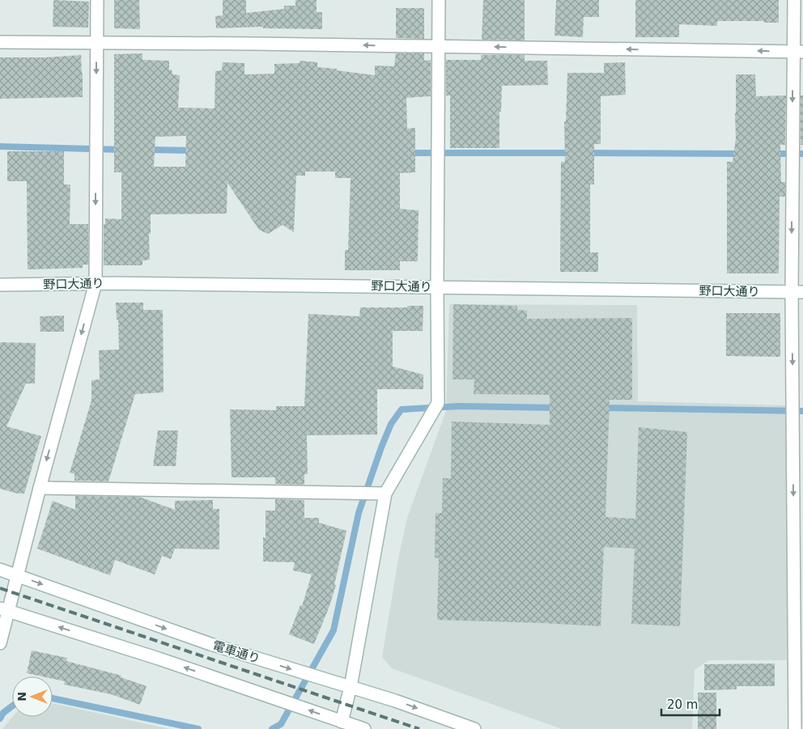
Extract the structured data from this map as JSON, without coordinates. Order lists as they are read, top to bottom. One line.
{"streets":{"street":["野口大通り","電車通り"]},"scale_bar":"20 m","north":"left"}
